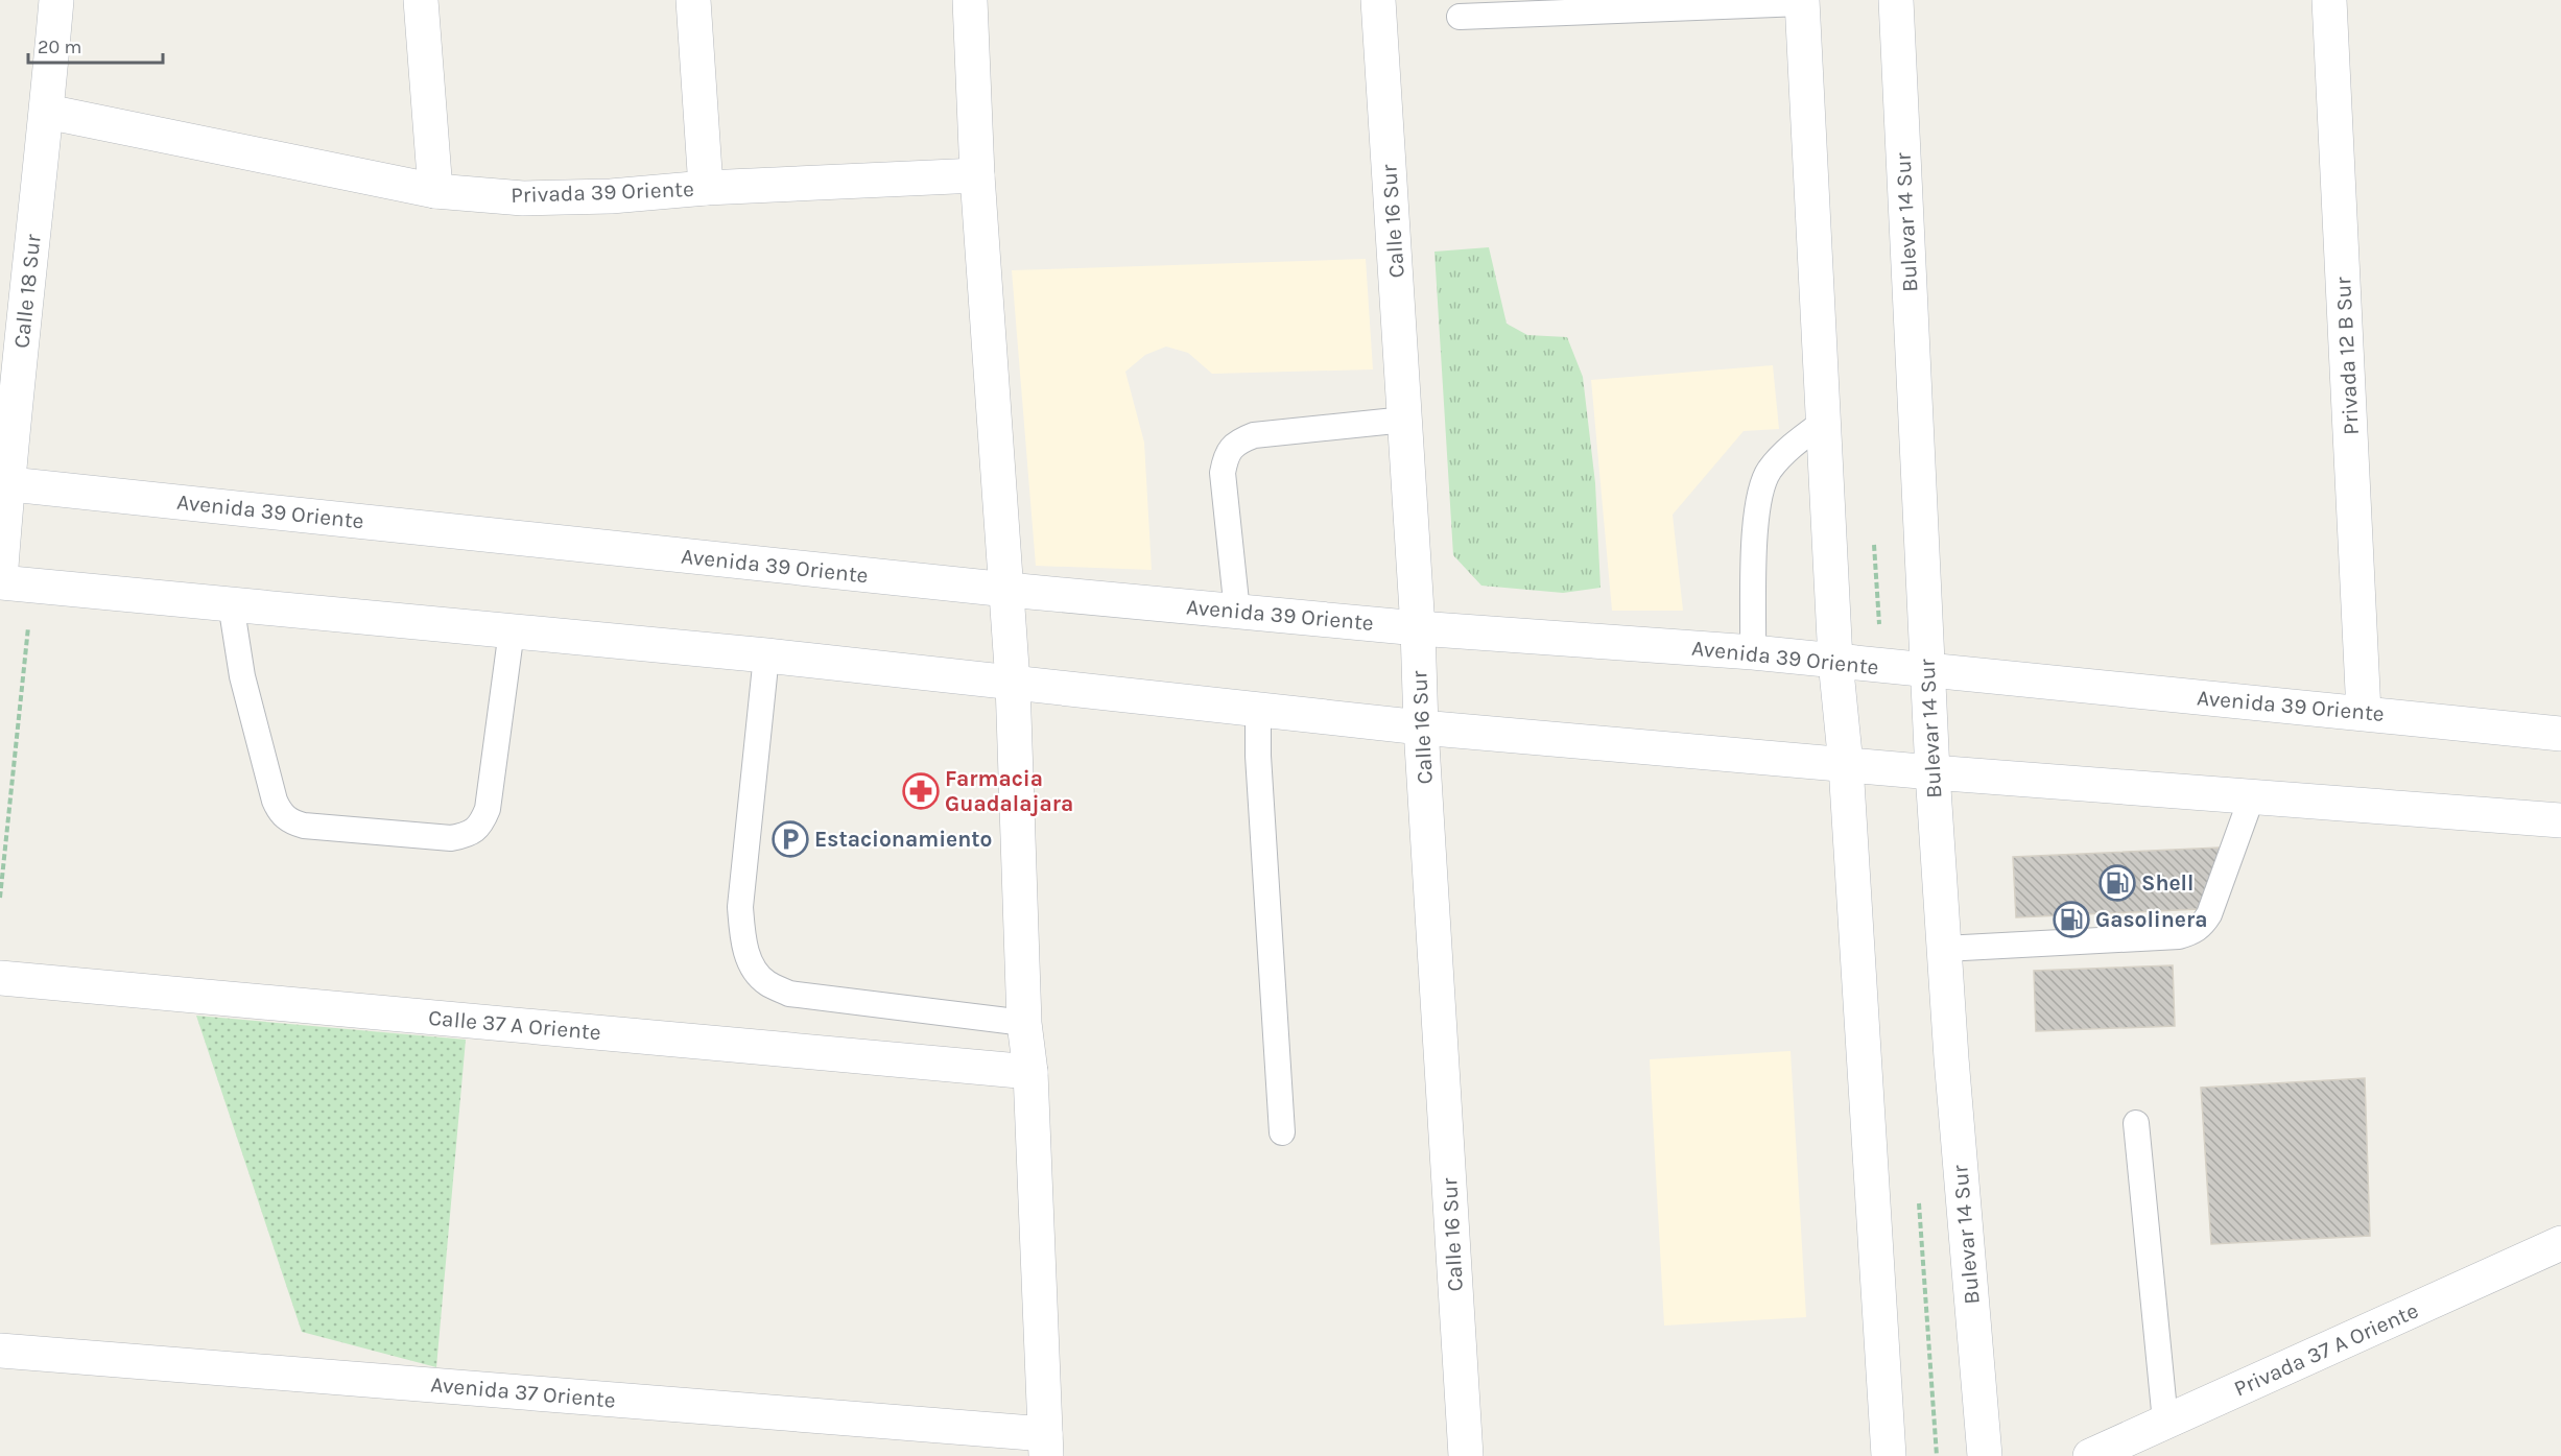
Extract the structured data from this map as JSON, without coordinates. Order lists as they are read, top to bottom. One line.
{"streets":{"street":["Privada 39 Oriente","Calle 16 Sur","Bulevar 14 Sur","Calle 18 Sur","Privada 12 B Sur","Avenida 39 Oriente","Calle 37 A Oriente","Privada 37 A Oriente","Avenida 37 Oriente"]},"crossings":[["Privada 39 Oriente","Calle 18 Sur"],["Calle 16 Sur","Avenida 39 Oriente"],["Bulevar 14 Sur","Avenida 39 Oriente"],["Calle 18 Sur","Avenida 39 Oriente"],["Privada 12 B Sur","Avenida 39 Oriente"]],"places":{"pharmacy":["Farmacia Guadalajara"],"parking":["Estacionamiento"],"fuel station":["Shell","Gasolinera"]},"scale_bar":"20 m"}
